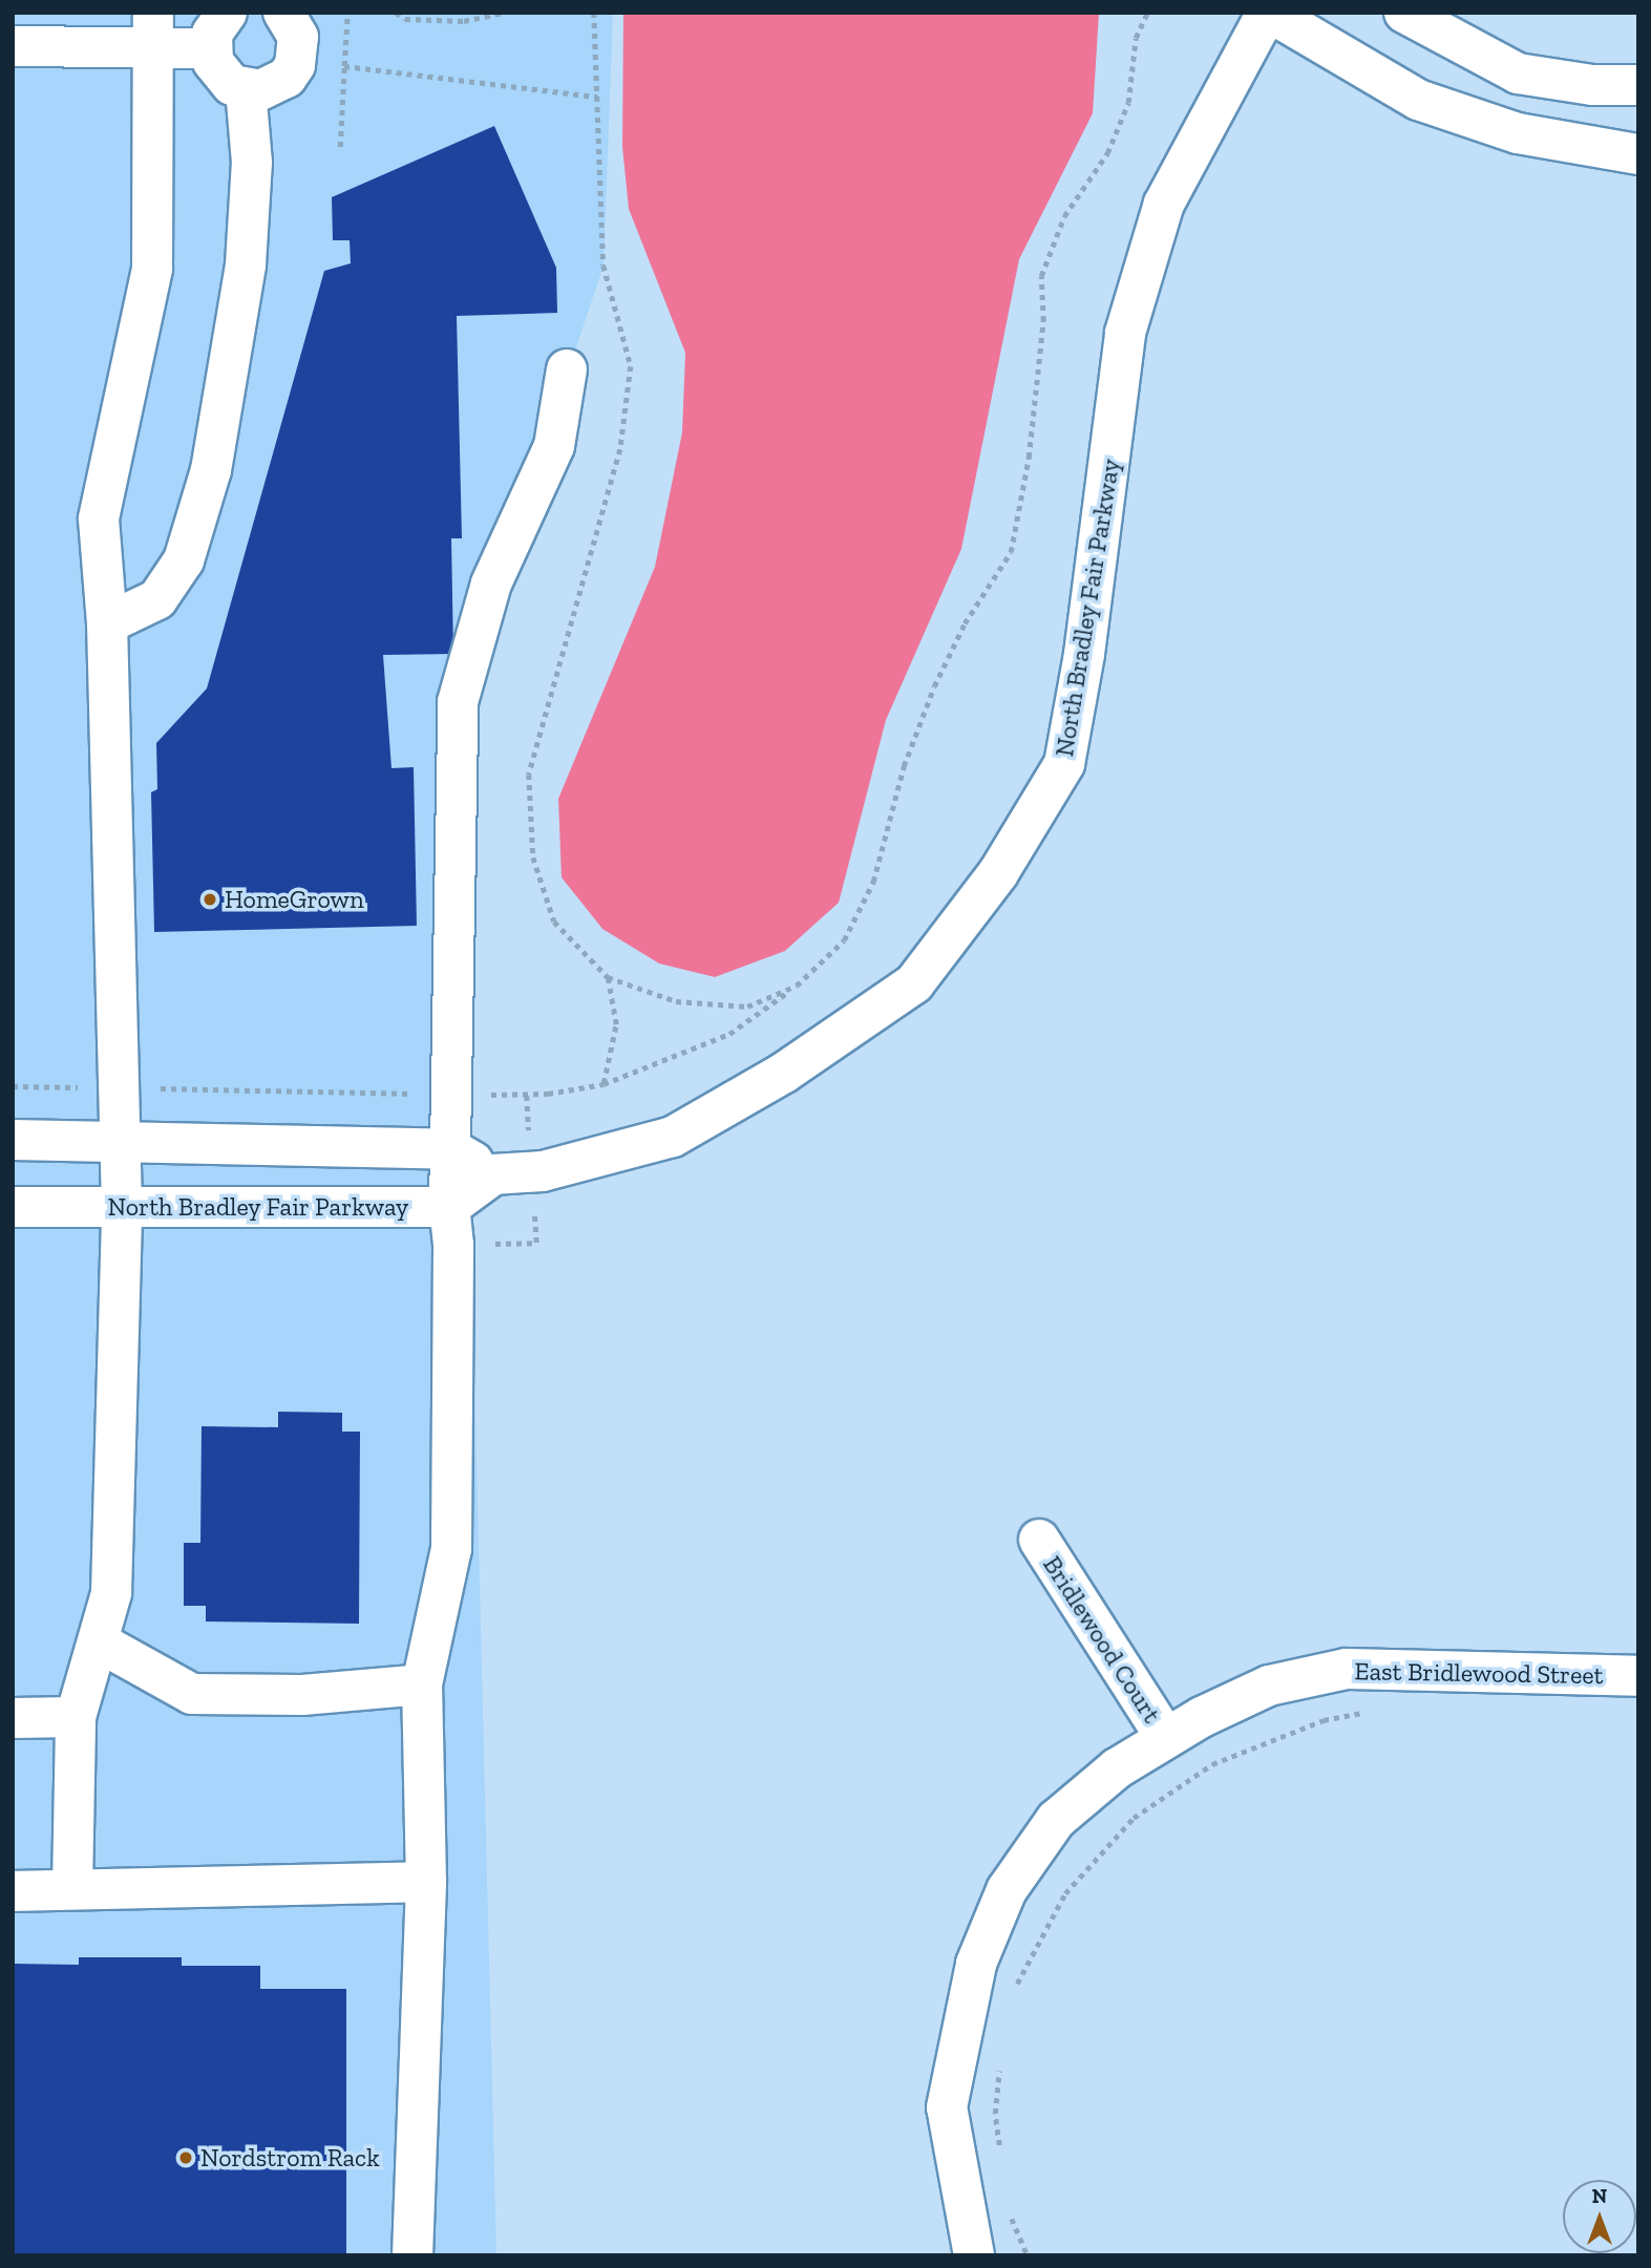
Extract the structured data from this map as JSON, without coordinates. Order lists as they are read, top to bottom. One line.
{"streets":{"street":["North Bradley Fair Parkway","Bridlewood Court","East Bridlewood Street"]},"crossings":[["Bridlewood Court","East Bridlewood Street"]],"places":["HomeGrown","Nordstrom Rack"],"north":"top"}
